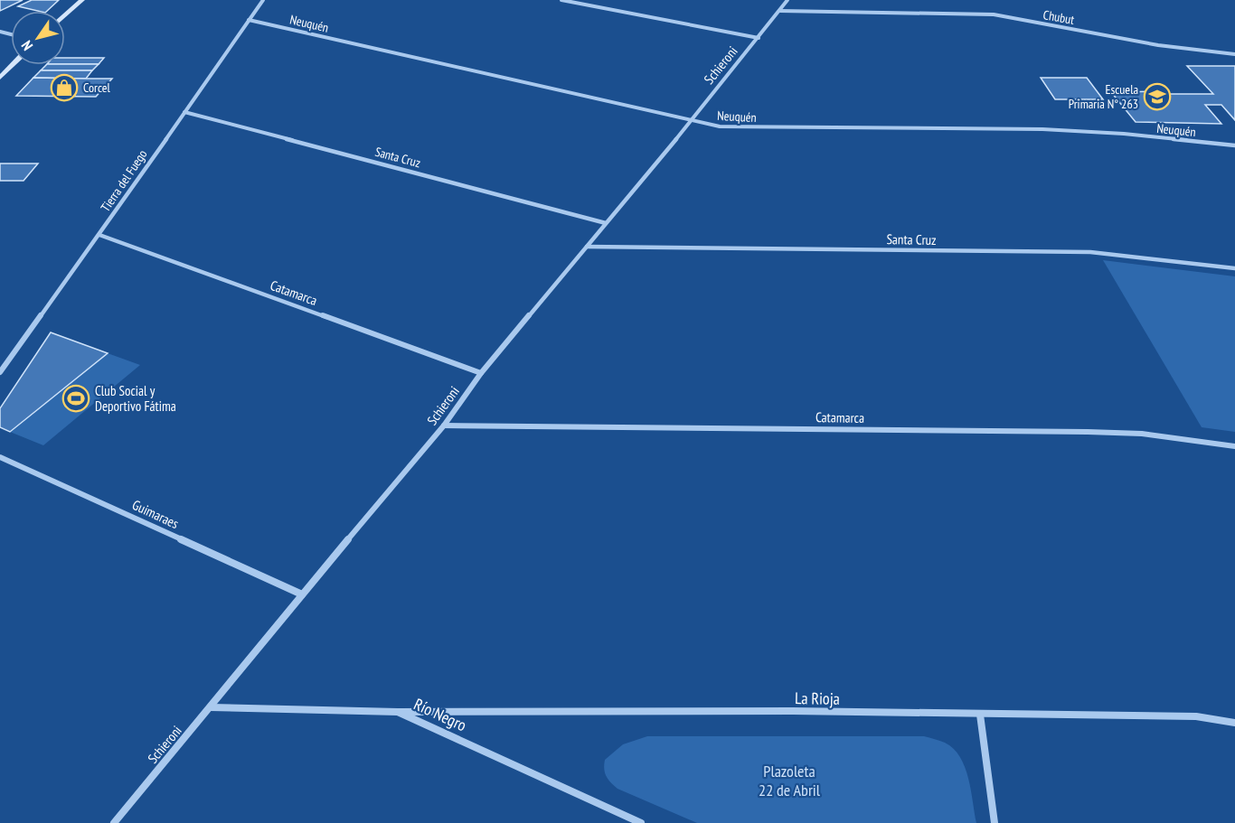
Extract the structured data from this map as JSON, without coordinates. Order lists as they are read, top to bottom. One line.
{"streets":{"street":["Chubut","Neuquén","Schieroni","Santa Cruz","Tierra del Fuego","Catamarca","Guimaraes","La Rioja","Río Negro"]},"crossings":[["Chubut","Schieroni"],["Neuquén","Schieroni"],["Neuquén","Tierra del Fuego"],["Schieroni","Santa Cruz"],["Schieroni","Catamarca"],["Schieroni","Guimaraes"],["Schieroni","Río Negro"],["Santa Cruz","Tierra del Fuego"],["Tierra del Fuego","Catamarca"],["La Rioja","Río Negro"]],"parks":["Plazoleta 22 de Abril"],"places":{"shop":["Corcel"],"school or university":["Escuela Primaria N° 263"],"sports":["Club Social y Deportivo Fátima"]},"north":"bottom left"}
